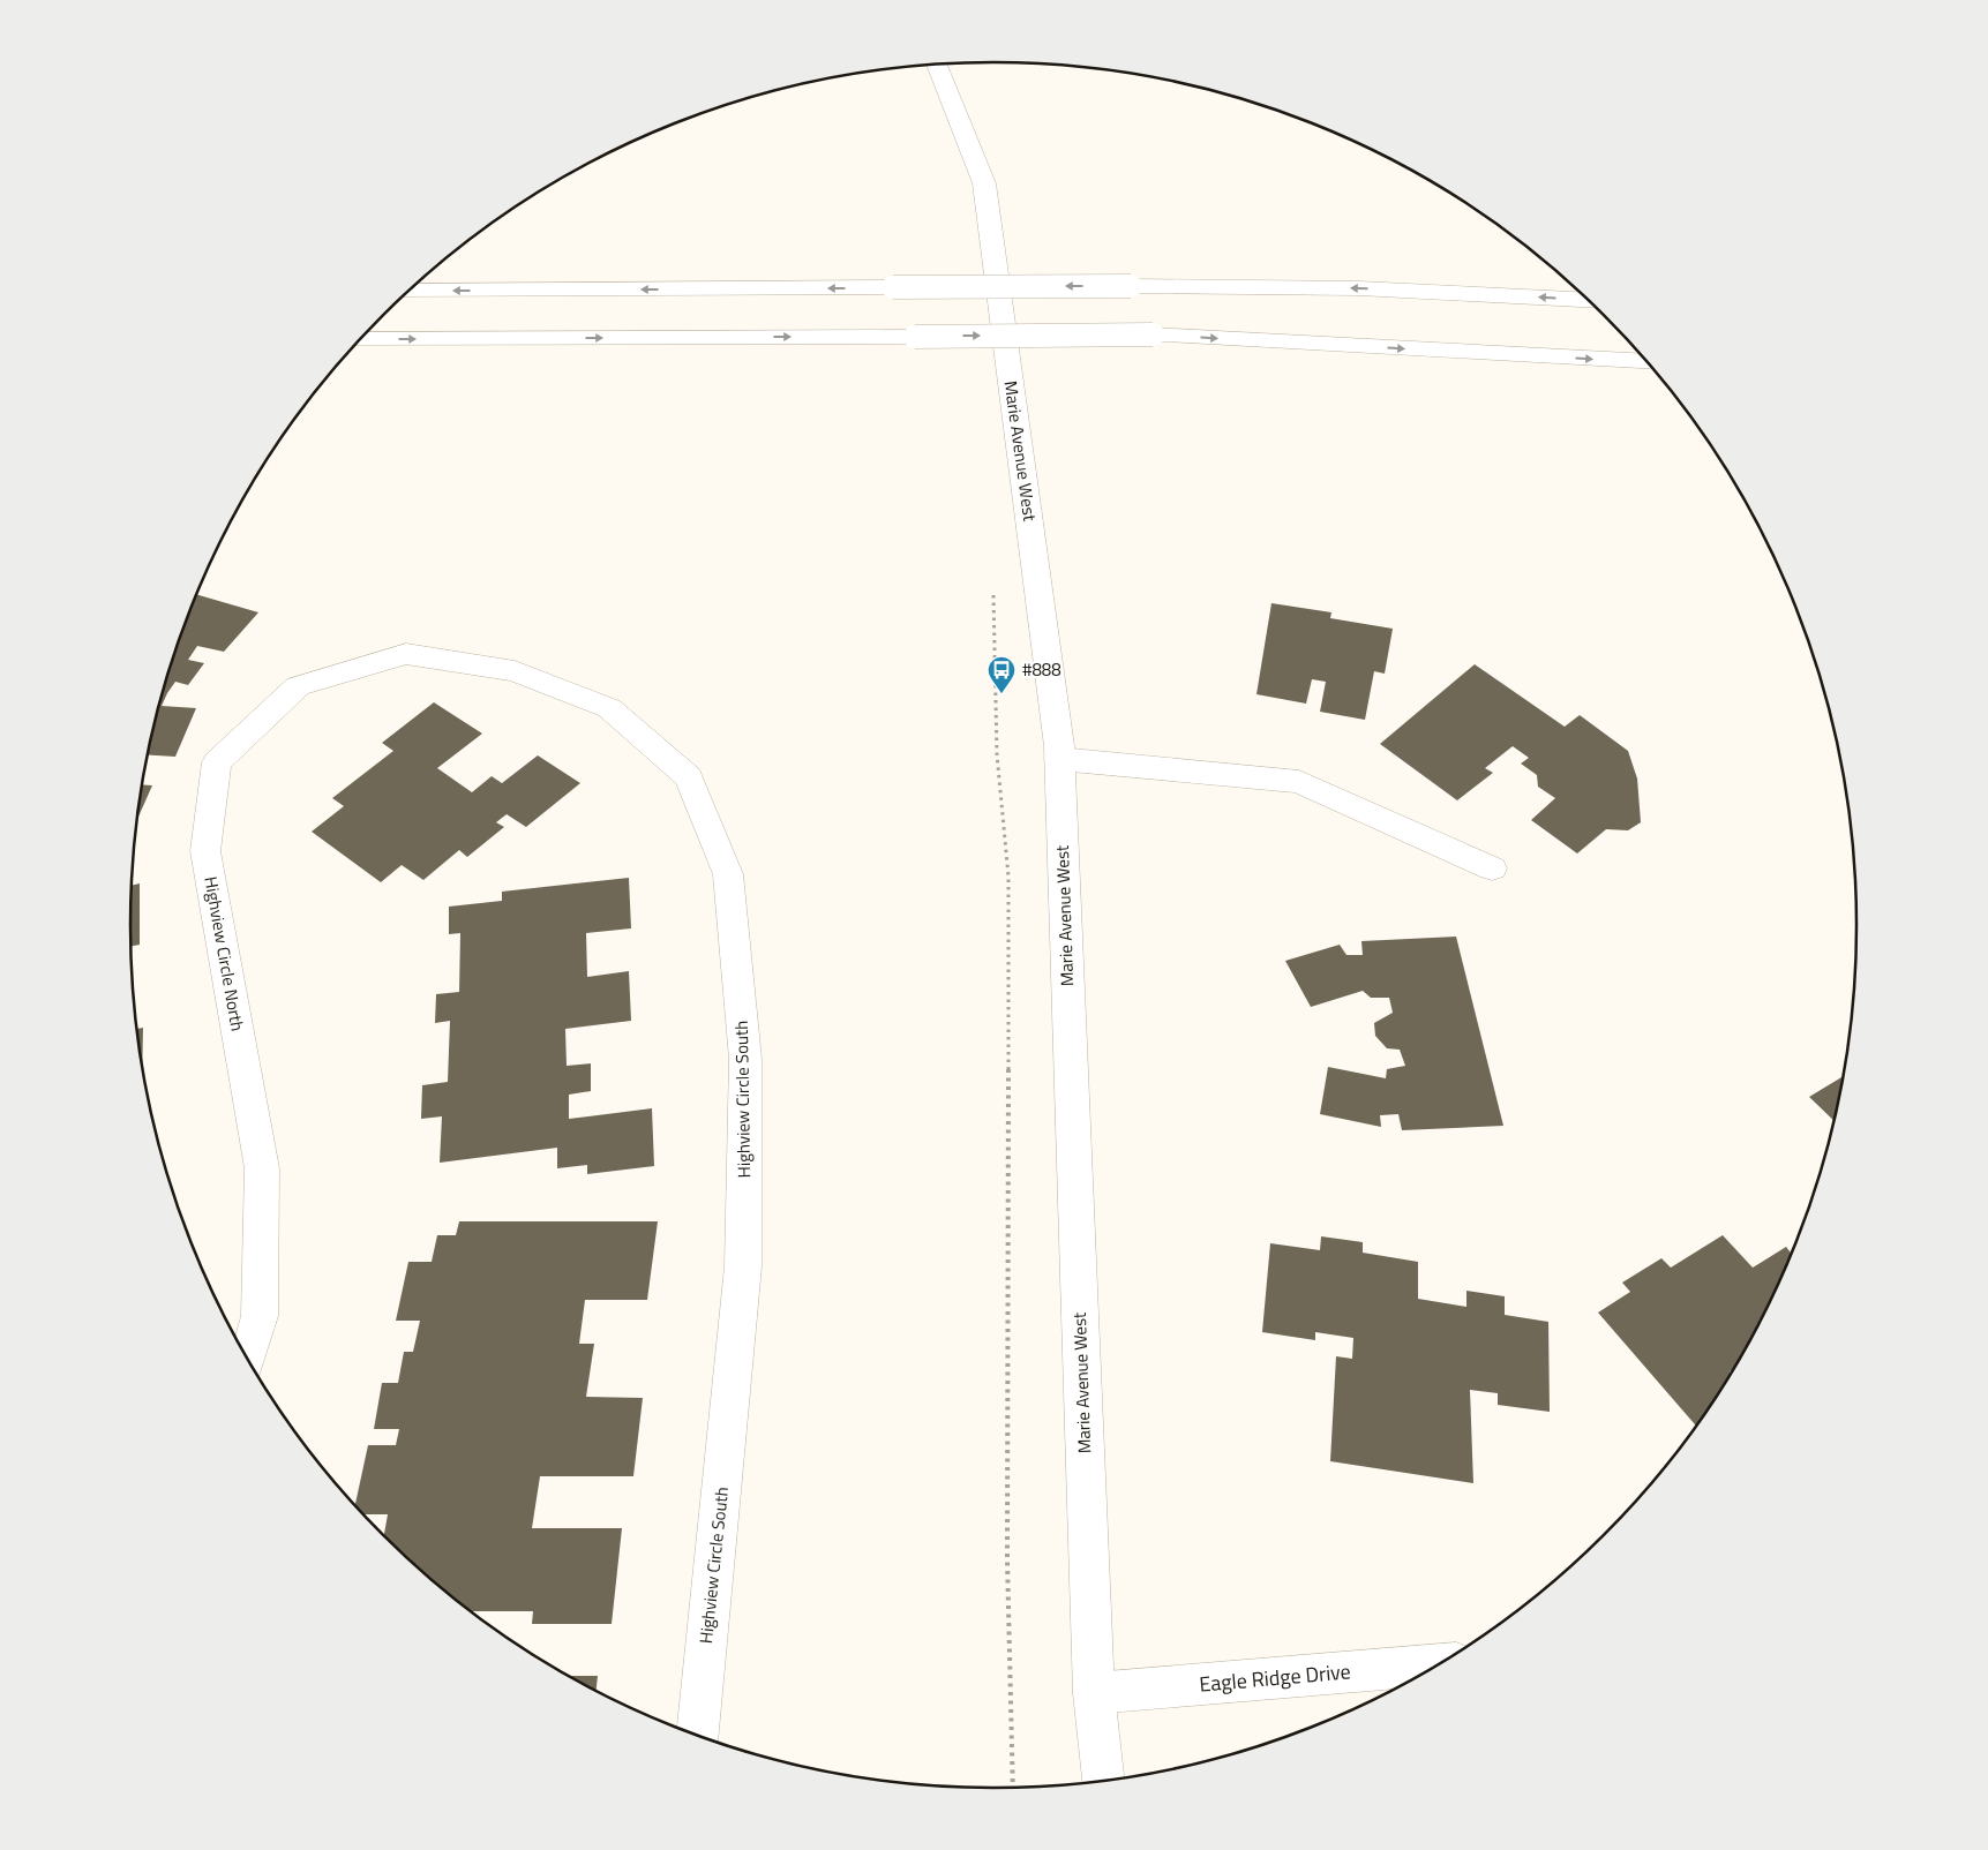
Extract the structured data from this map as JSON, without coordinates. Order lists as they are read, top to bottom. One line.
{"streets":{"main road":["Marie Avenue West","Highview Circle North","Highview Circle South","Eagle Ridge Drive"]},"crossings":[["Marie Avenue West","Eagle Ridge Drive"],["Highview Circle North","Highview Circle South"]],"places":{"bus stop":["#888"]}}
